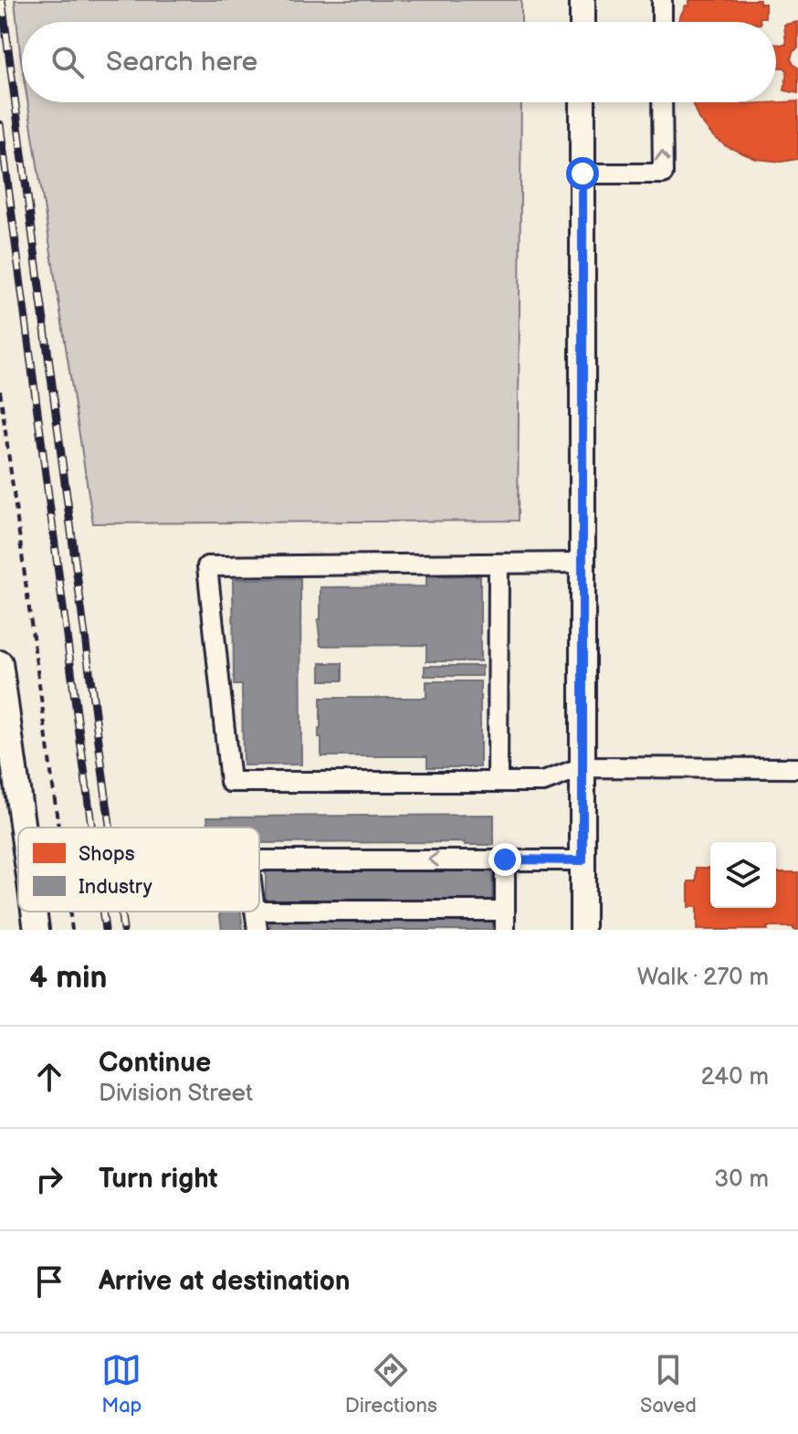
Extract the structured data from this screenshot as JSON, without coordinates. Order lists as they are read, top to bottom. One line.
{"legend":["Shops","Industry"],"page":{"search":"Search here","heading":["4 min","Walk · 270 m"],"list":[["Continue","Division Street","240 m"],["Turn right","30 m"],"Arrive at destination"],"nav":["Map","Directions","Saved"]}}
